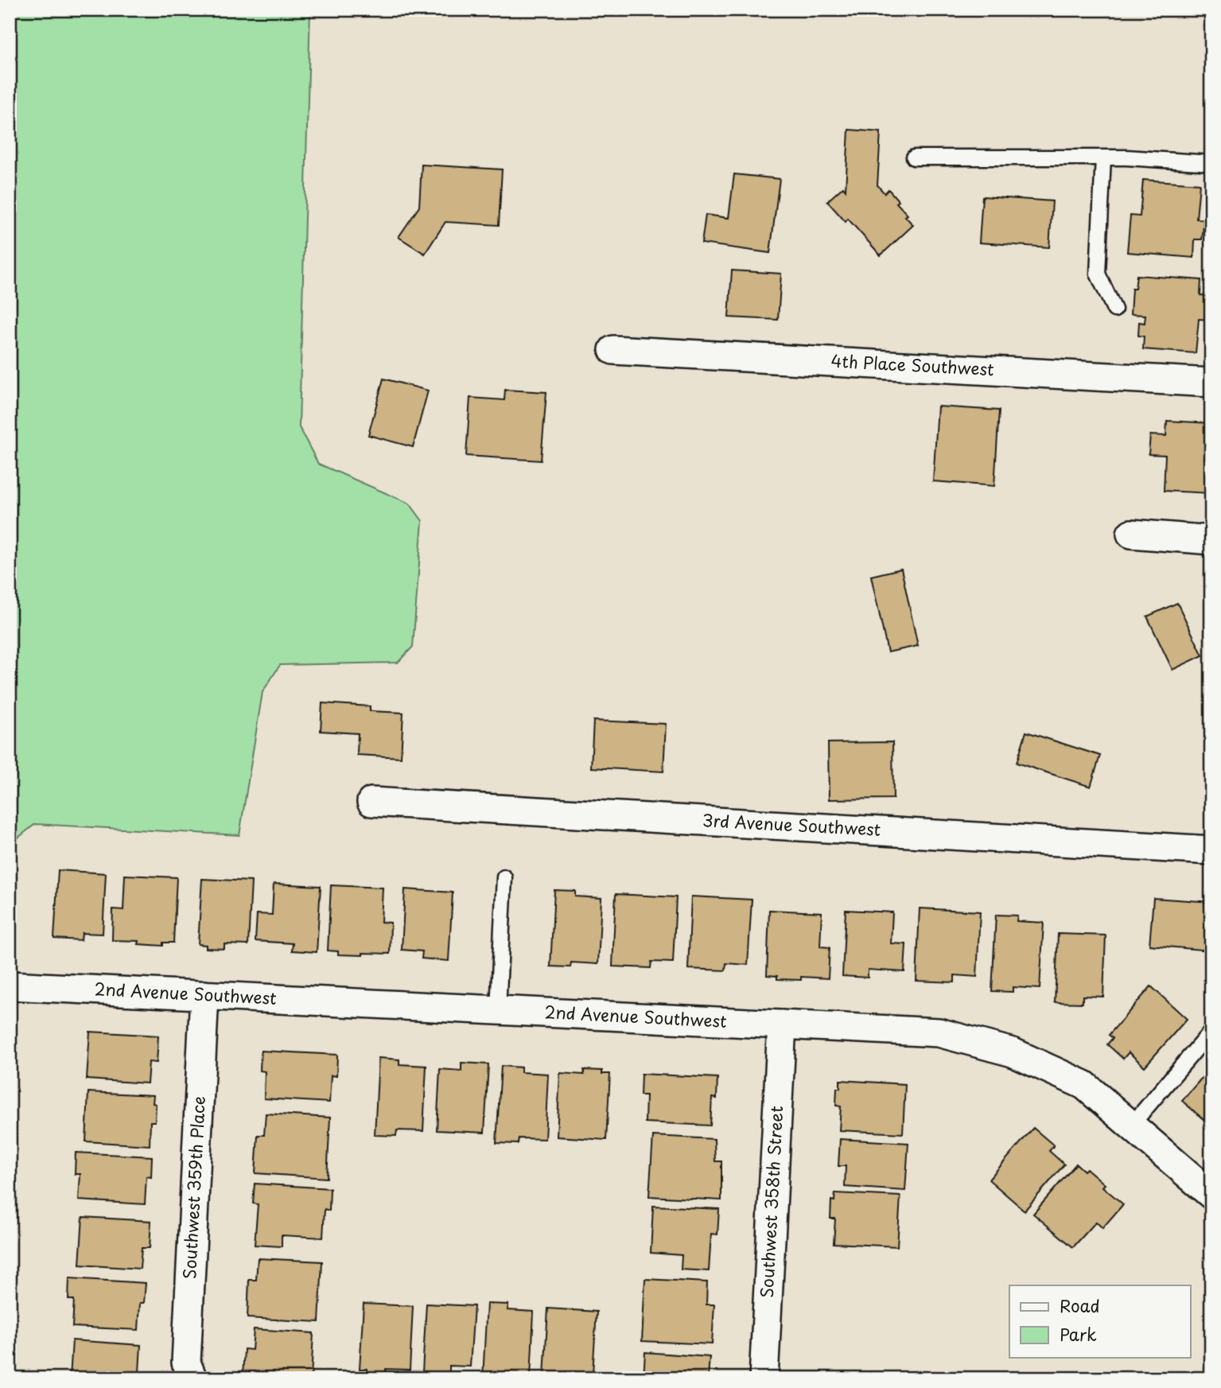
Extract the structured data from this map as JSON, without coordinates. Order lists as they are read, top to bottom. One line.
{"streets":{"street":["4th Place Southwest","3rd Avenue Southwest","2nd Avenue Southwest","Southwest 359th Place","Southwest 358th Street"]},"crossings":[["2nd Avenue Southwest","Southwest 359th Place"],["2nd Avenue Southwest","Southwest 358th Street"]],"legend":["Road","Park"]}
